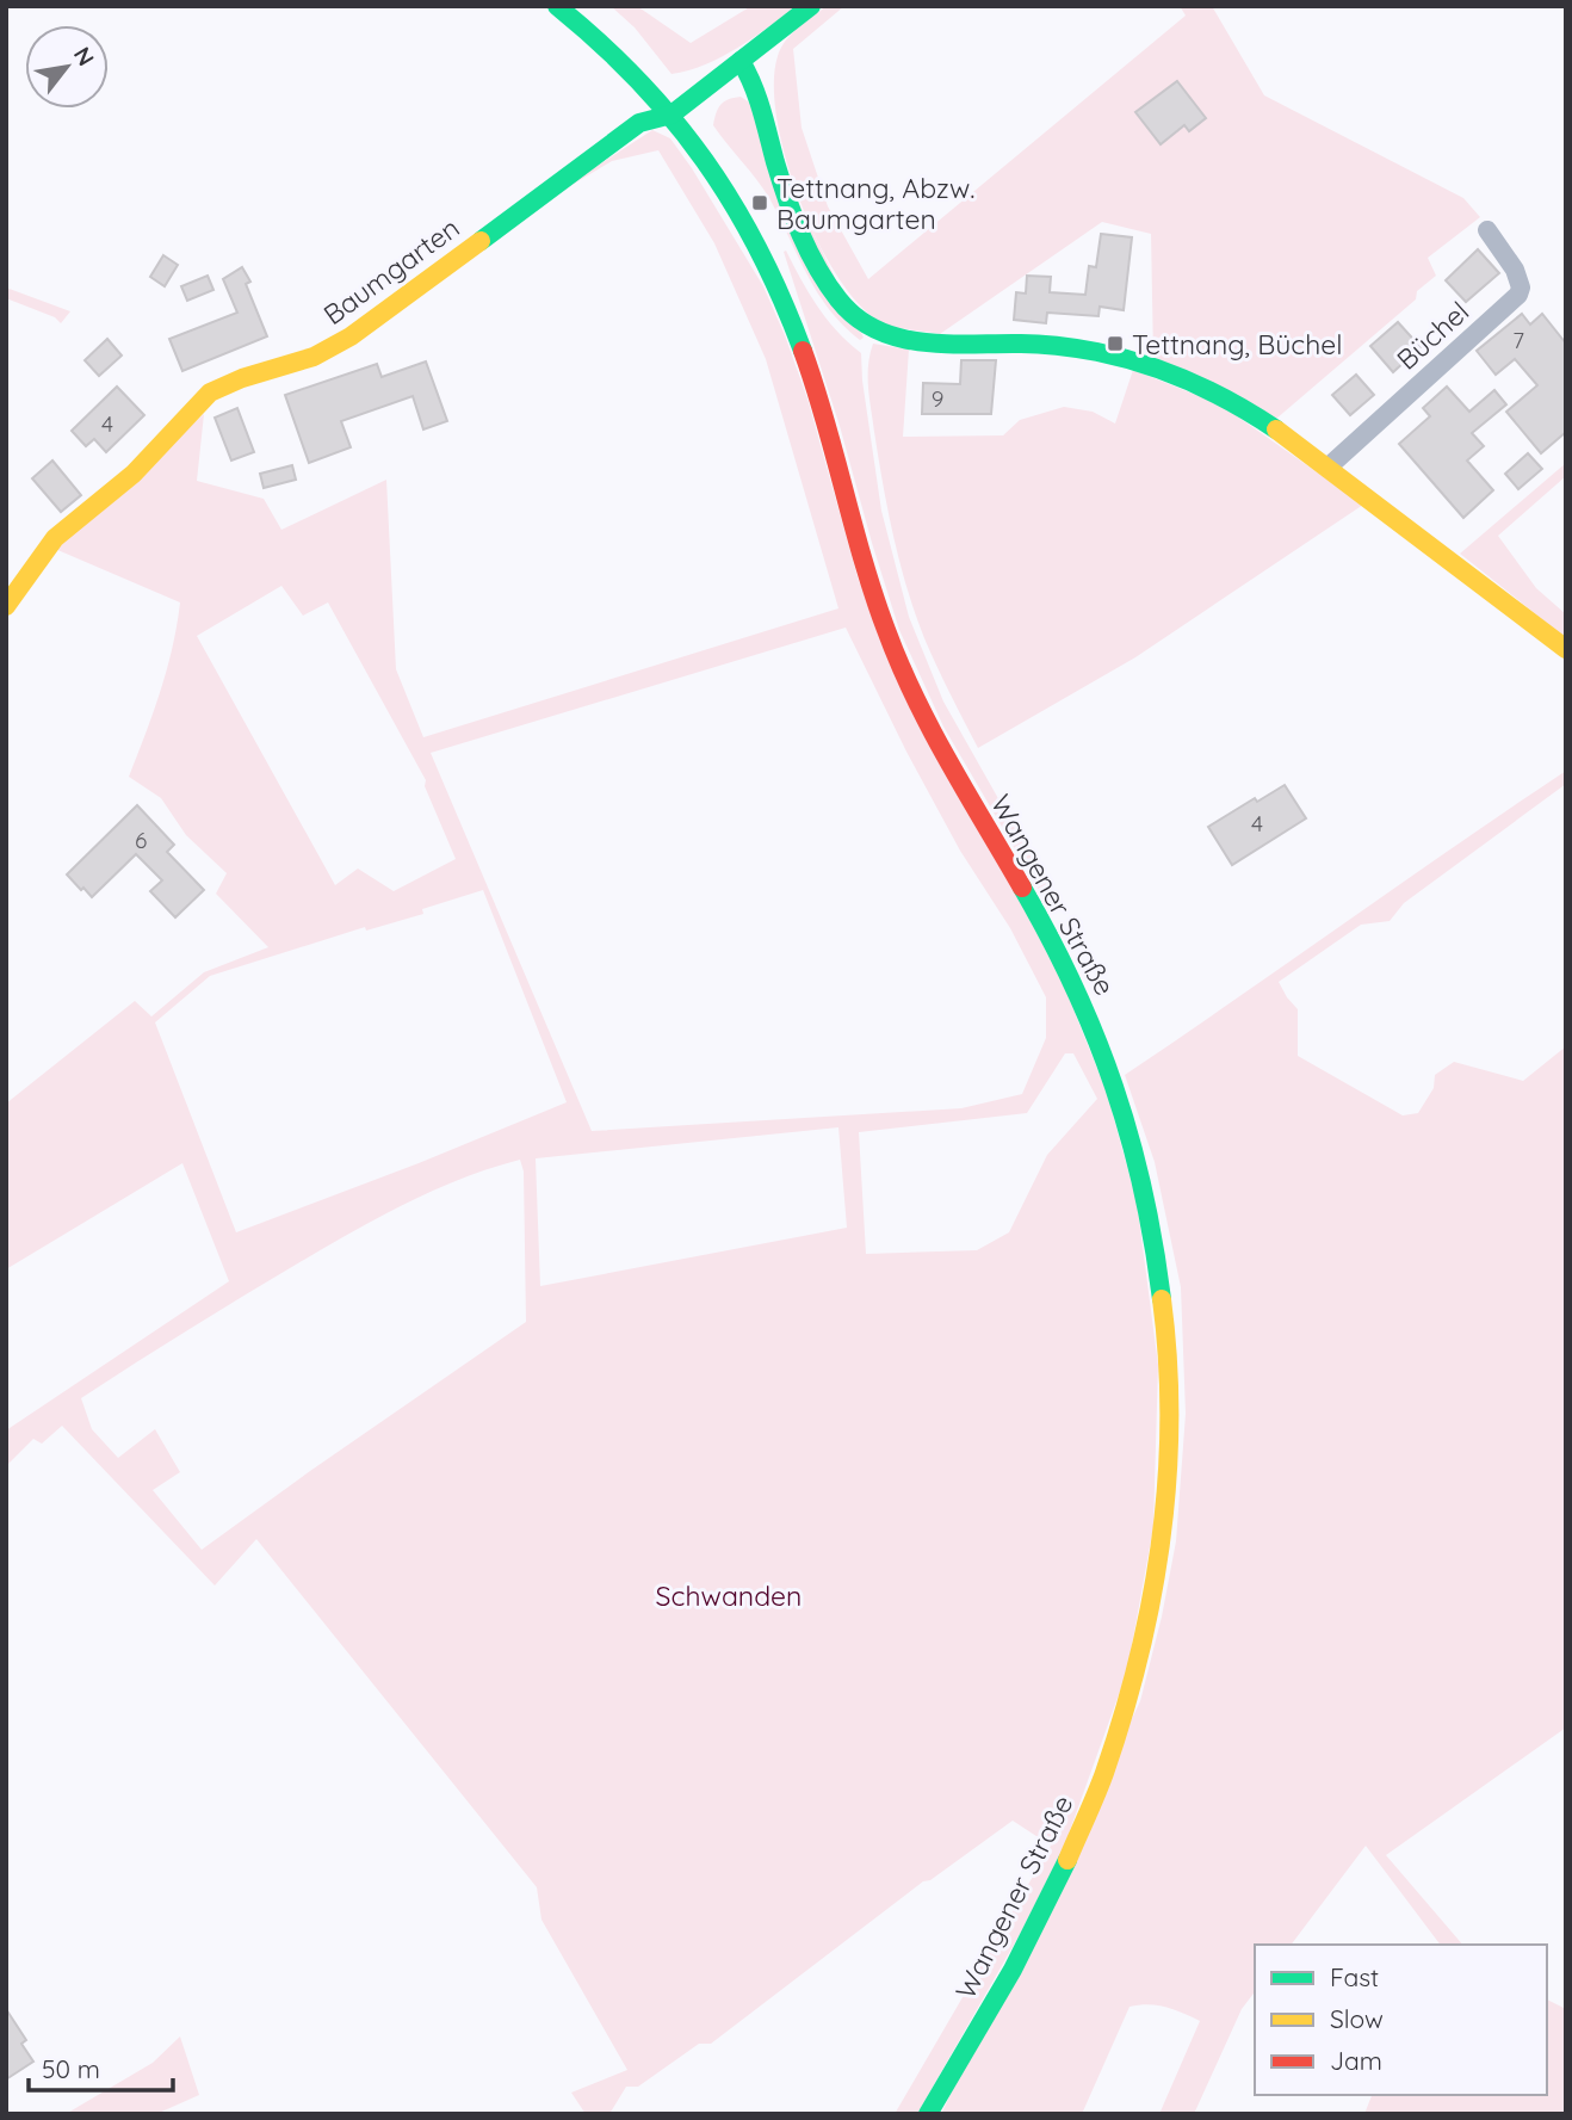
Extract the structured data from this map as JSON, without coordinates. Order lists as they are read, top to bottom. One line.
{"streets":{"main road":["Baumgarten","Wangener Straße"],"street":["Büchel"]},"crossings":[["Baumgarten","Wangener Straße"]],"parks":["Schwanden"],"places":{"transit":["Tettnang, Abzw. Baumgarten","Tettnang, Büchel"]},"house_numbers":["7","9","4","4","6"],"legend":["Fast","Slow","Jam"],"scale_bar":"50 m","north":"top right"}
